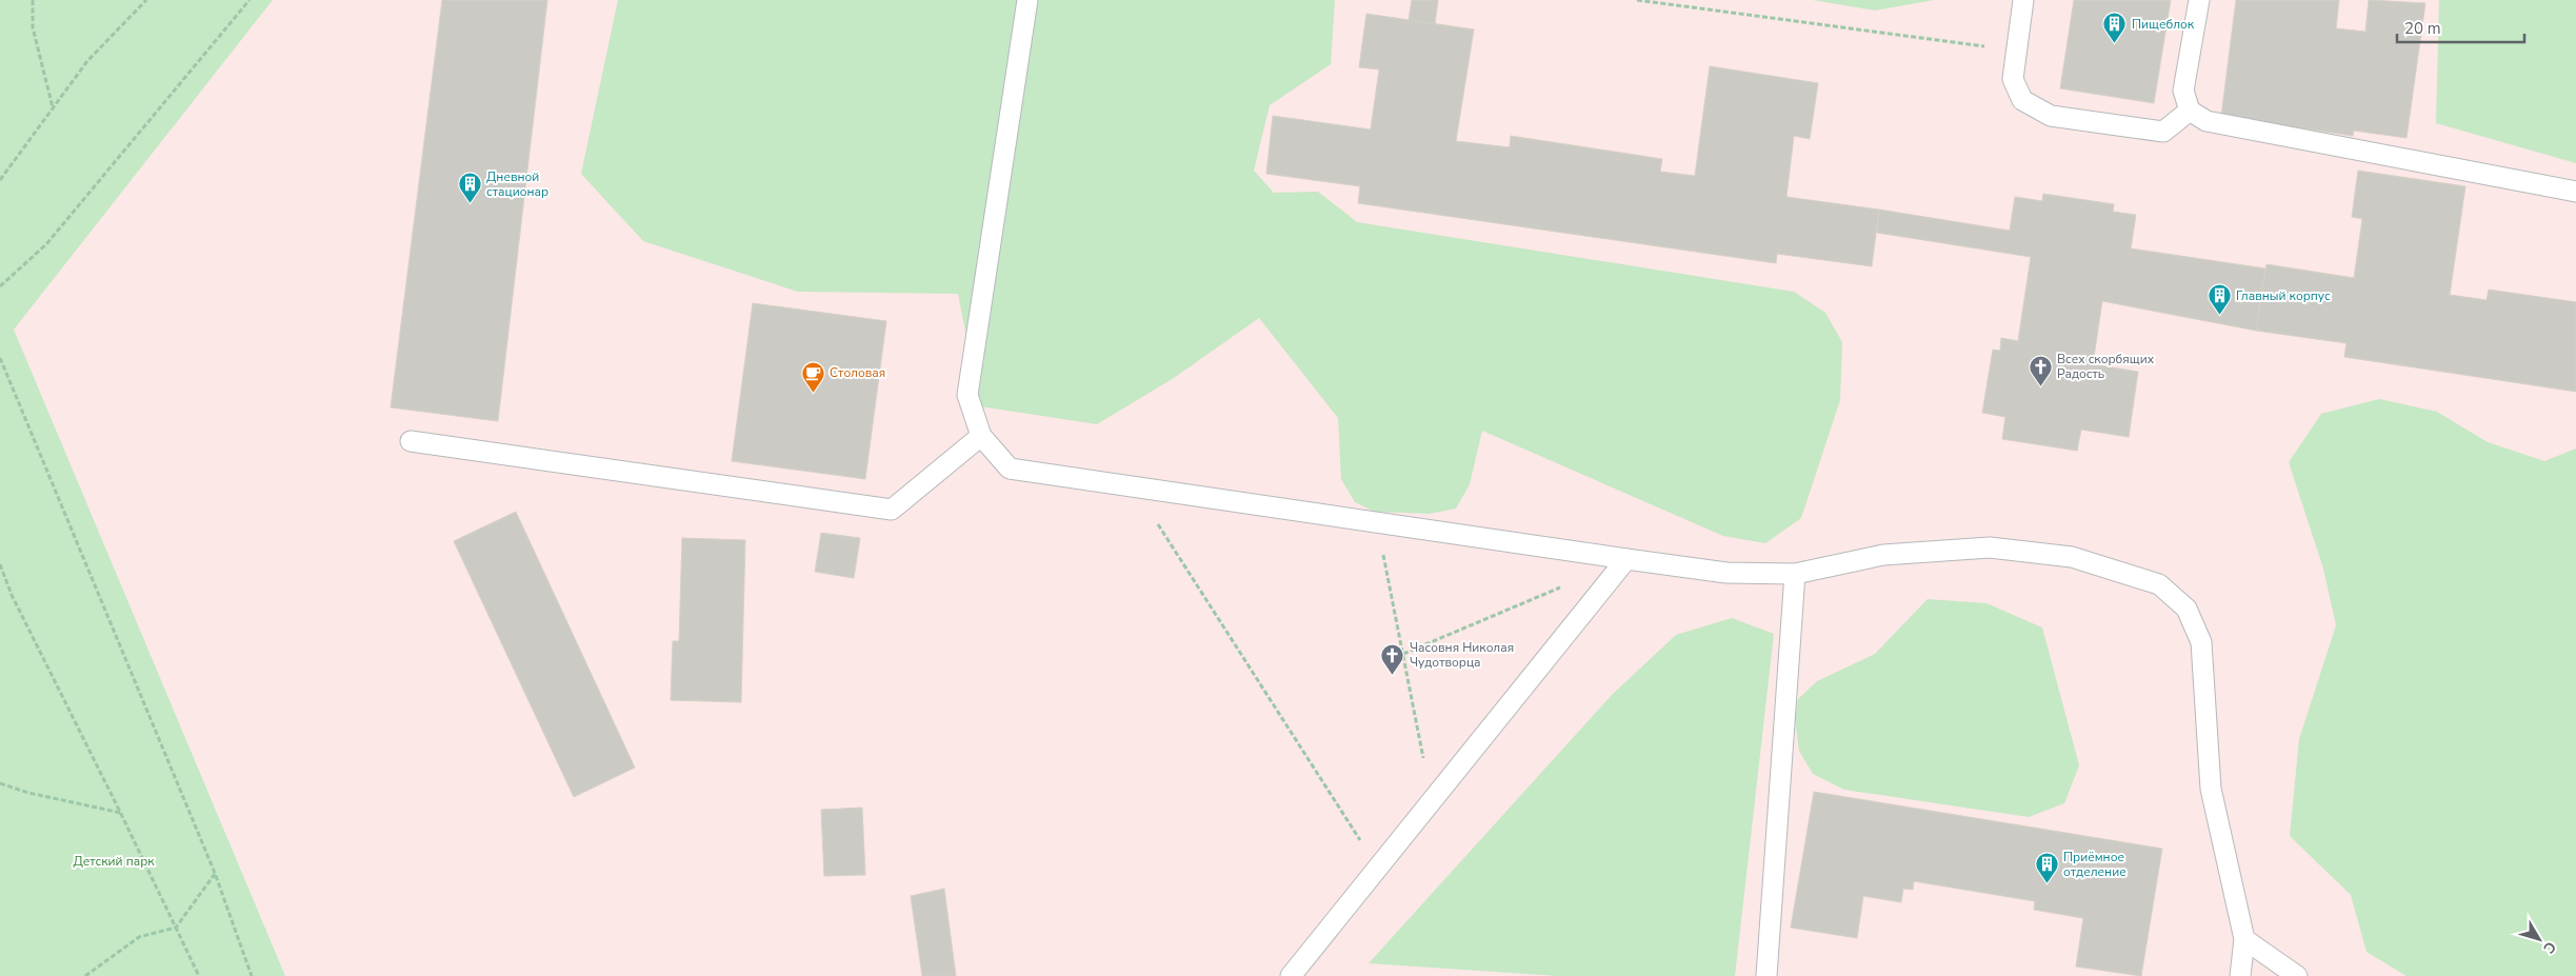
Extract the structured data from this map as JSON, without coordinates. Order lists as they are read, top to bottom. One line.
{"parks":["Детский парк"],"places":{"building":["Пищеблок","Дневной стационар","Главный корпус","Приёмное отделение"],"church":["Всех скорбящих Радость","Часовня Николая Чудотворца"],"cafe":["Столовая"]},"scale_bar":"20 m","north":"bottom right"}
